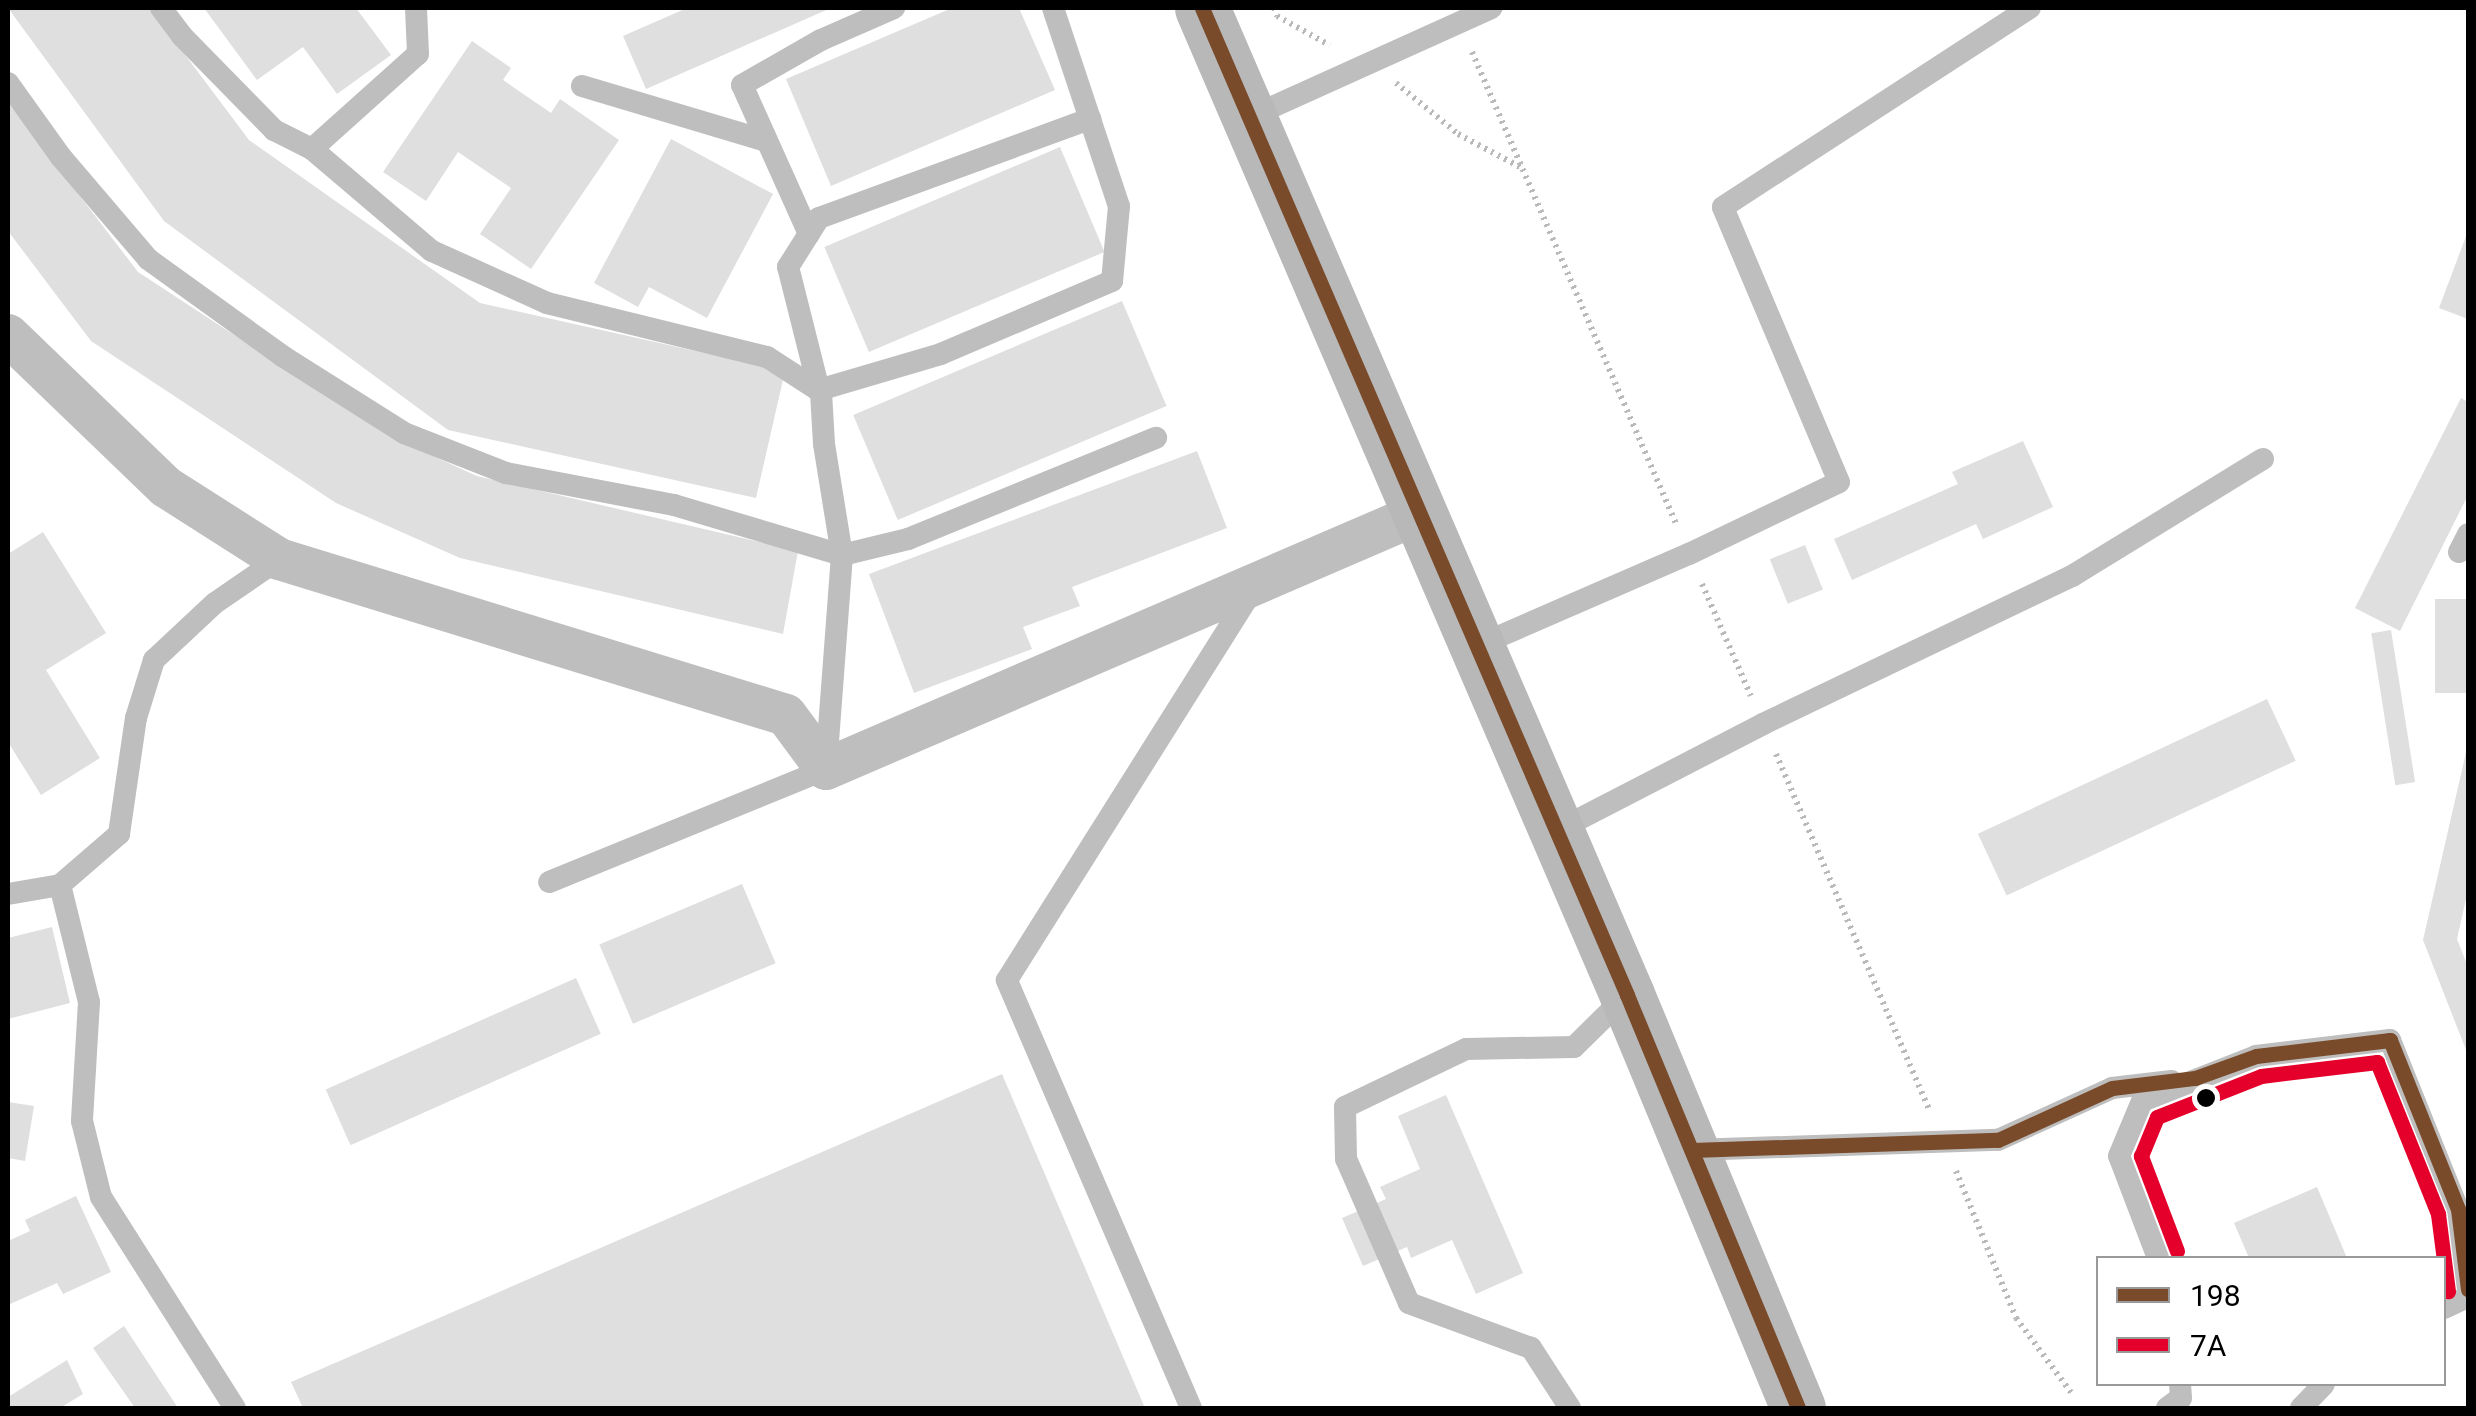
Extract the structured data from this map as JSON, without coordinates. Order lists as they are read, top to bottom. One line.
{"lines":["transit line 198","transit line 7А"],"legend":["198","7А"]}
